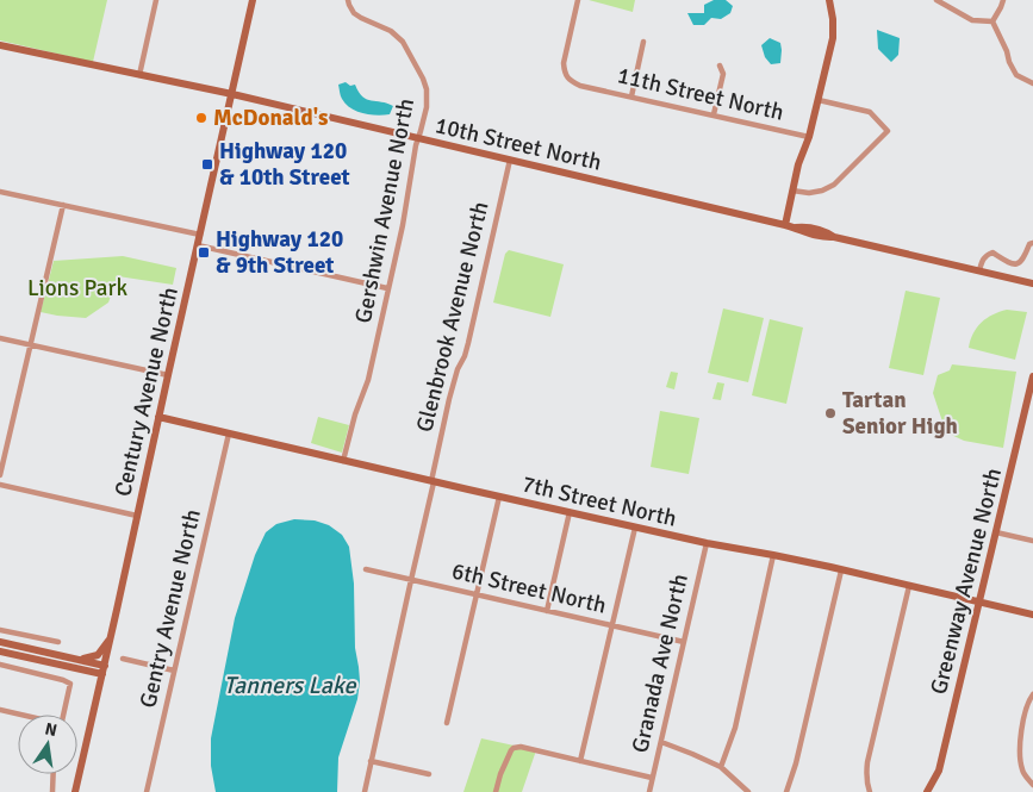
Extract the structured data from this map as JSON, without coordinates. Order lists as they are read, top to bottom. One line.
{"streets":{"main road":["10th Street North","Century Avenue North","7th Street North","Greenway Avenue North"],"street":["11th Street North","Gershwin Avenue North","Glenbrook Avenue North","6th Street North","Gentry Avenue North","Granada Ave North"]},"crossings":[["10th Street North","Gershwin Avenue North"],["10th Street North","Glenbrook Avenue North"],["10th Street North","Century Avenue North"],["Gershwin Avenue North","7th Street North"],["Glenbrook Avenue North","7th Street North"],["Glenbrook Avenue North","6th Street North"],["Century Avenue North","7th Street North"],["7th Street North","Greenway Avenue North"],["7th Street North","Gentry Avenue North"],["7th Street North","Granada Ave North"],["6th Street North","Granada Ave North"]],"water":["Tanners Lake"],"parks":["Lions Park"],"places":{"other":["McDonald's","Tartan Senior High"],"transit":["Highway 120 & 10th Street","Highway 120 & 9th Street"]},"north":"top"}
